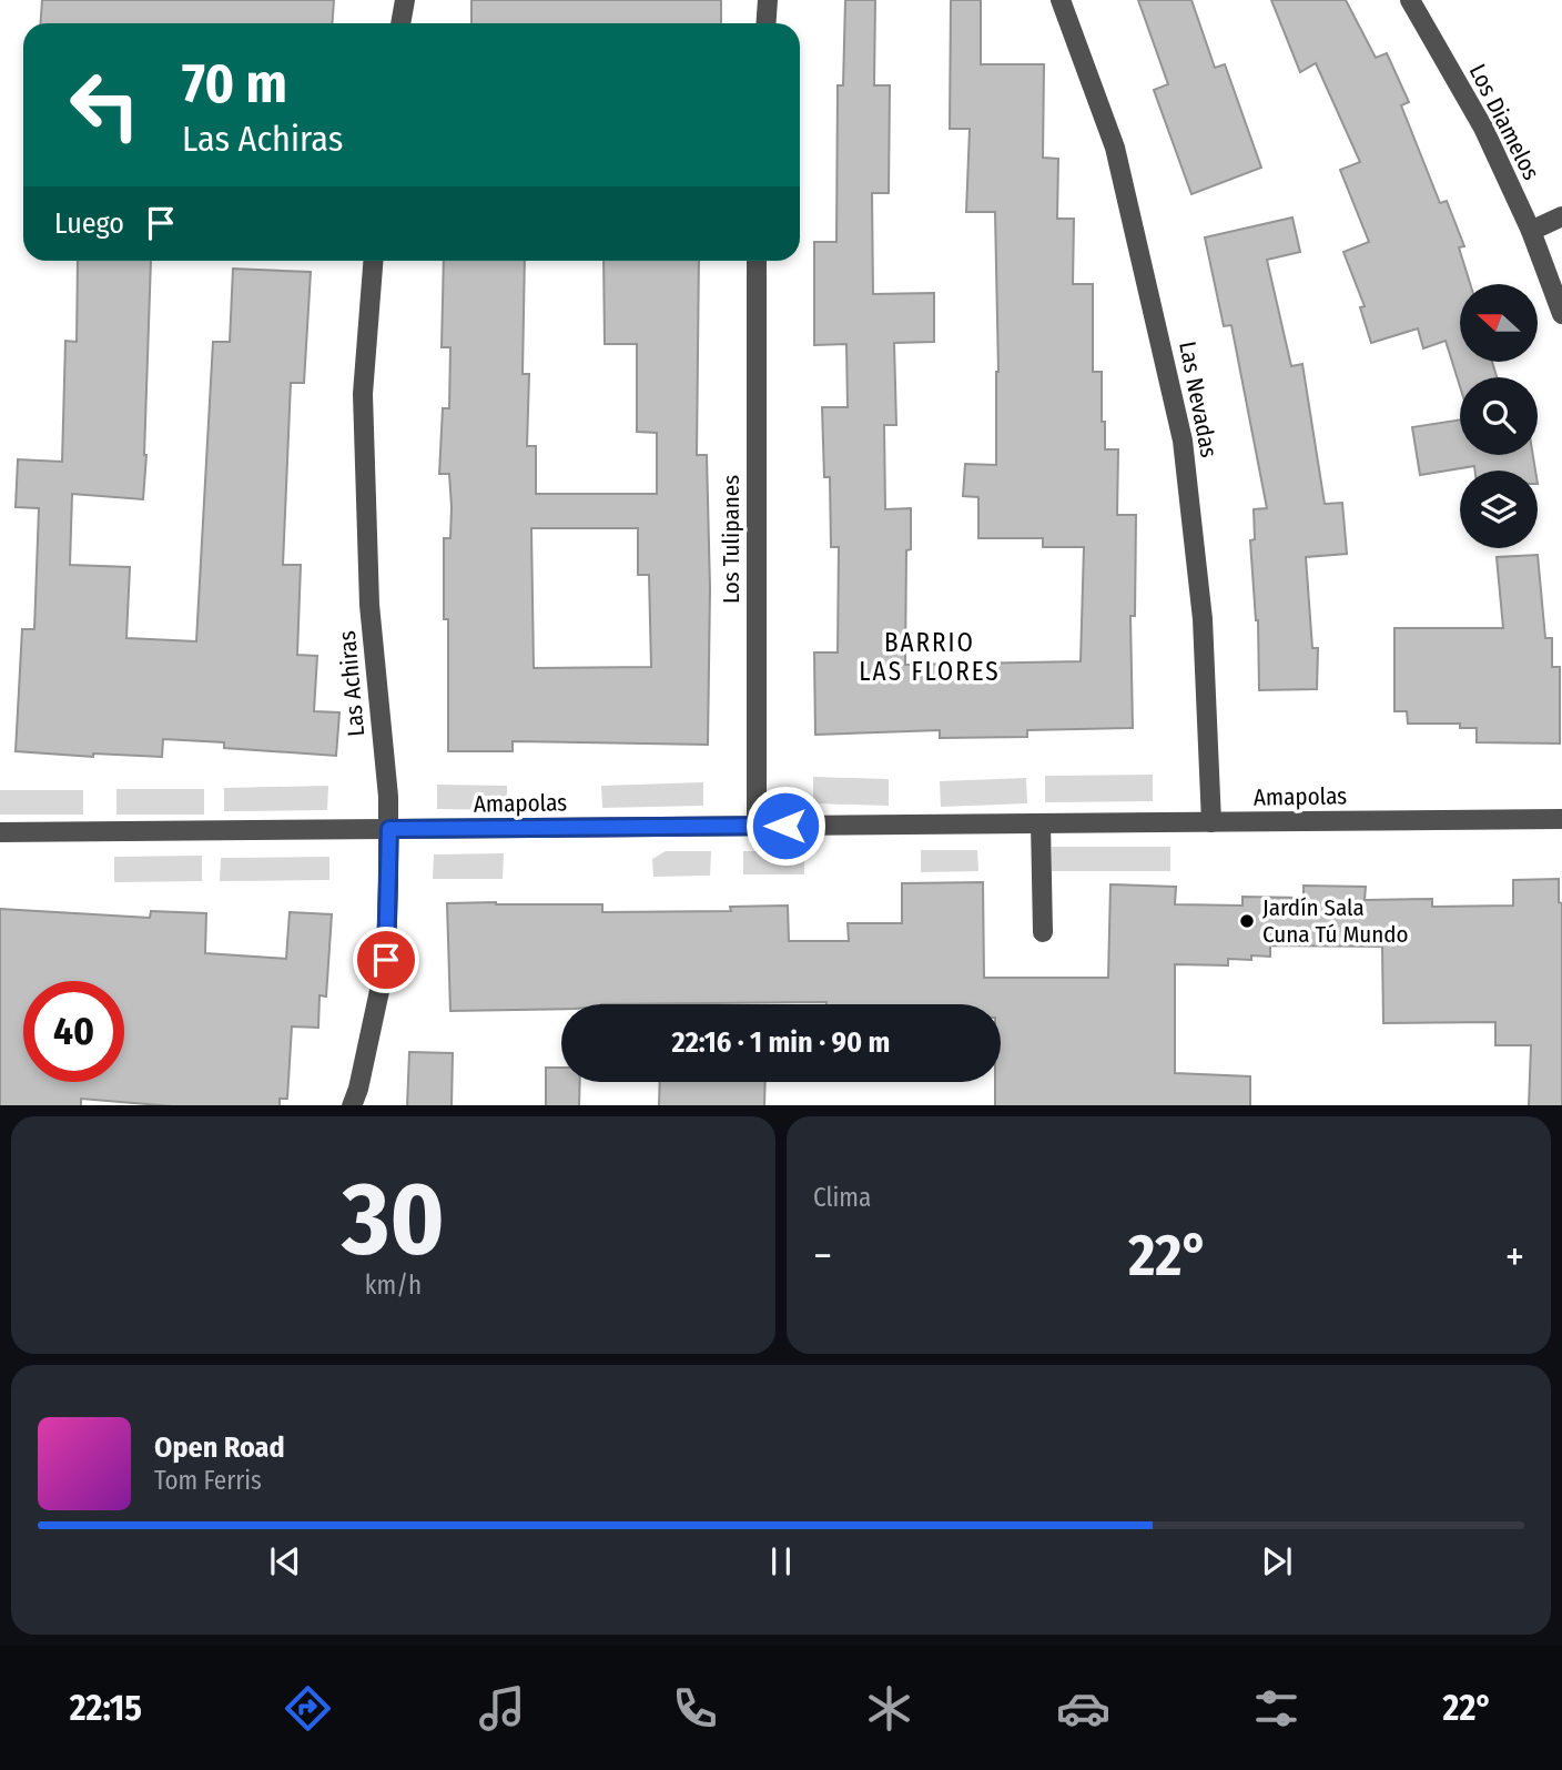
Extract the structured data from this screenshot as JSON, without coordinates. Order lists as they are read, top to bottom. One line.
{"streets":{"street":["Los Diamelos","Las Nevadas","Los Tulipanes","Las Achiras","Amapolas"]},"crossings":[["Las Nevadas","Amapolas"],["Los Tulipanes","Amapolas"],["Las Achiras","Amapolas"]],"districts":["BARRIO LAS FLORES"],"places":["Jardín Sala Cuna Tú Mundo"],"north":"left","page":{"turn":["70 m","Las Achiras"],"then":"Luego","limit":"40","trip":"22:16 · 1 min · 90 m","tile":[["30","km/h"],"Clima"],"heat":["−","22°","+"],"song":["Open Road","Tom Ferris"],"tabs":["22:15","22°"]}}
